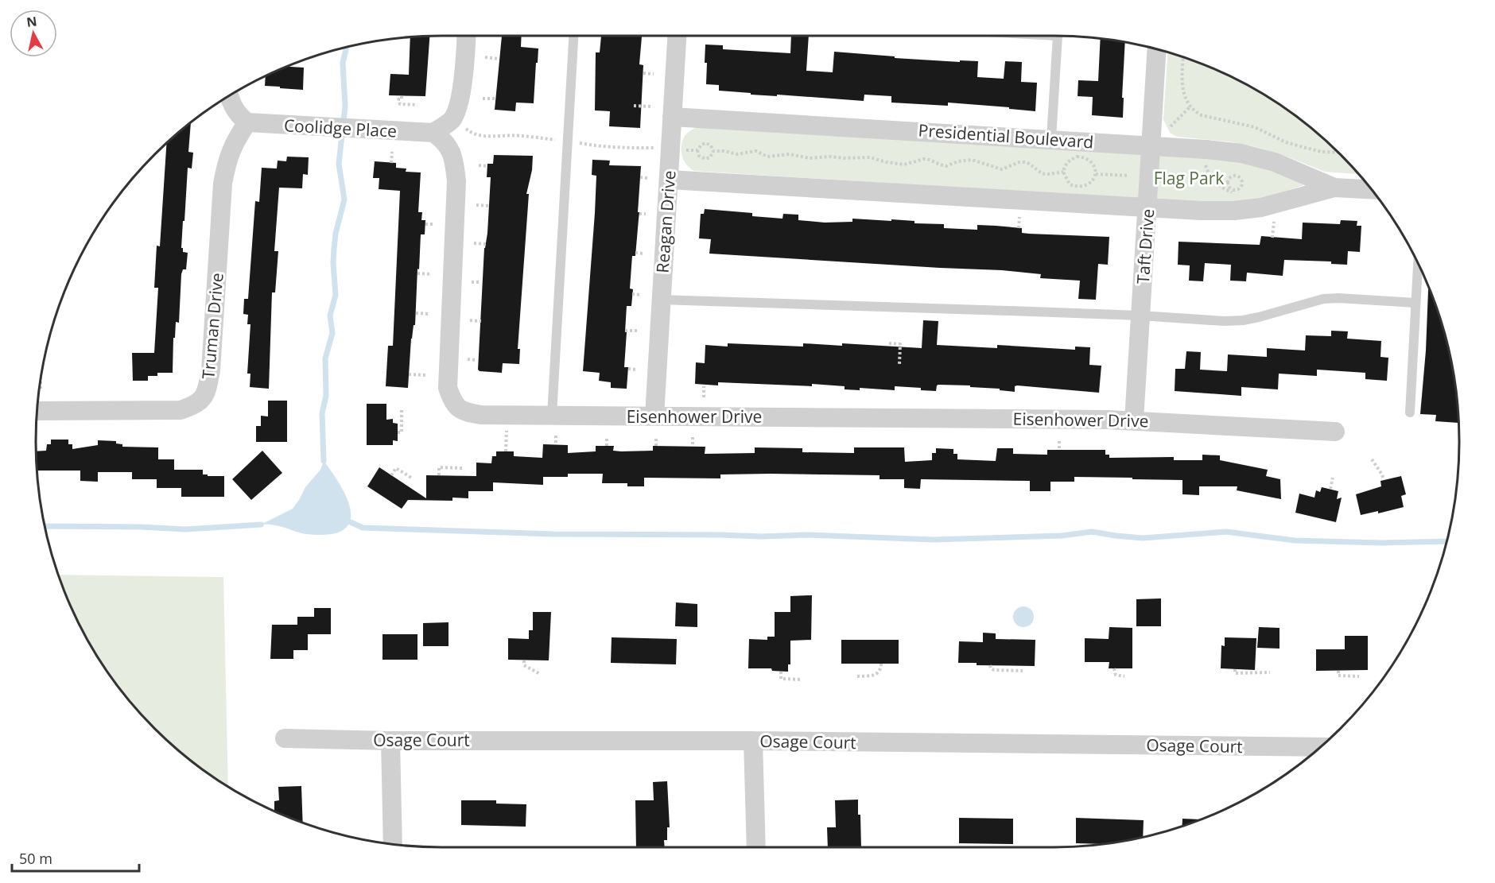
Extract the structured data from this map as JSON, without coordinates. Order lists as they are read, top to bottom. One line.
{"streets":{"street":["Coolidge Place","Presidential Boulevard","Reagan Drive","Taft Drive","Truman Drive","Eisenhower Drive","Osage Court"]},"crossings":[["Coolidge Place","Truman Drive"],["Coolidge Place","Eisenhower Drive"],["Presidential Boulevard","Reagan Drive"],["Presidential Boulevard","Taft Drive"],["Reagan Drive","Eisenhower Drive"],["Taft Drive","Eisenhower Drive"]],"parks":["Flag Park"],"scale_bar":"50 m","north":"top"}
